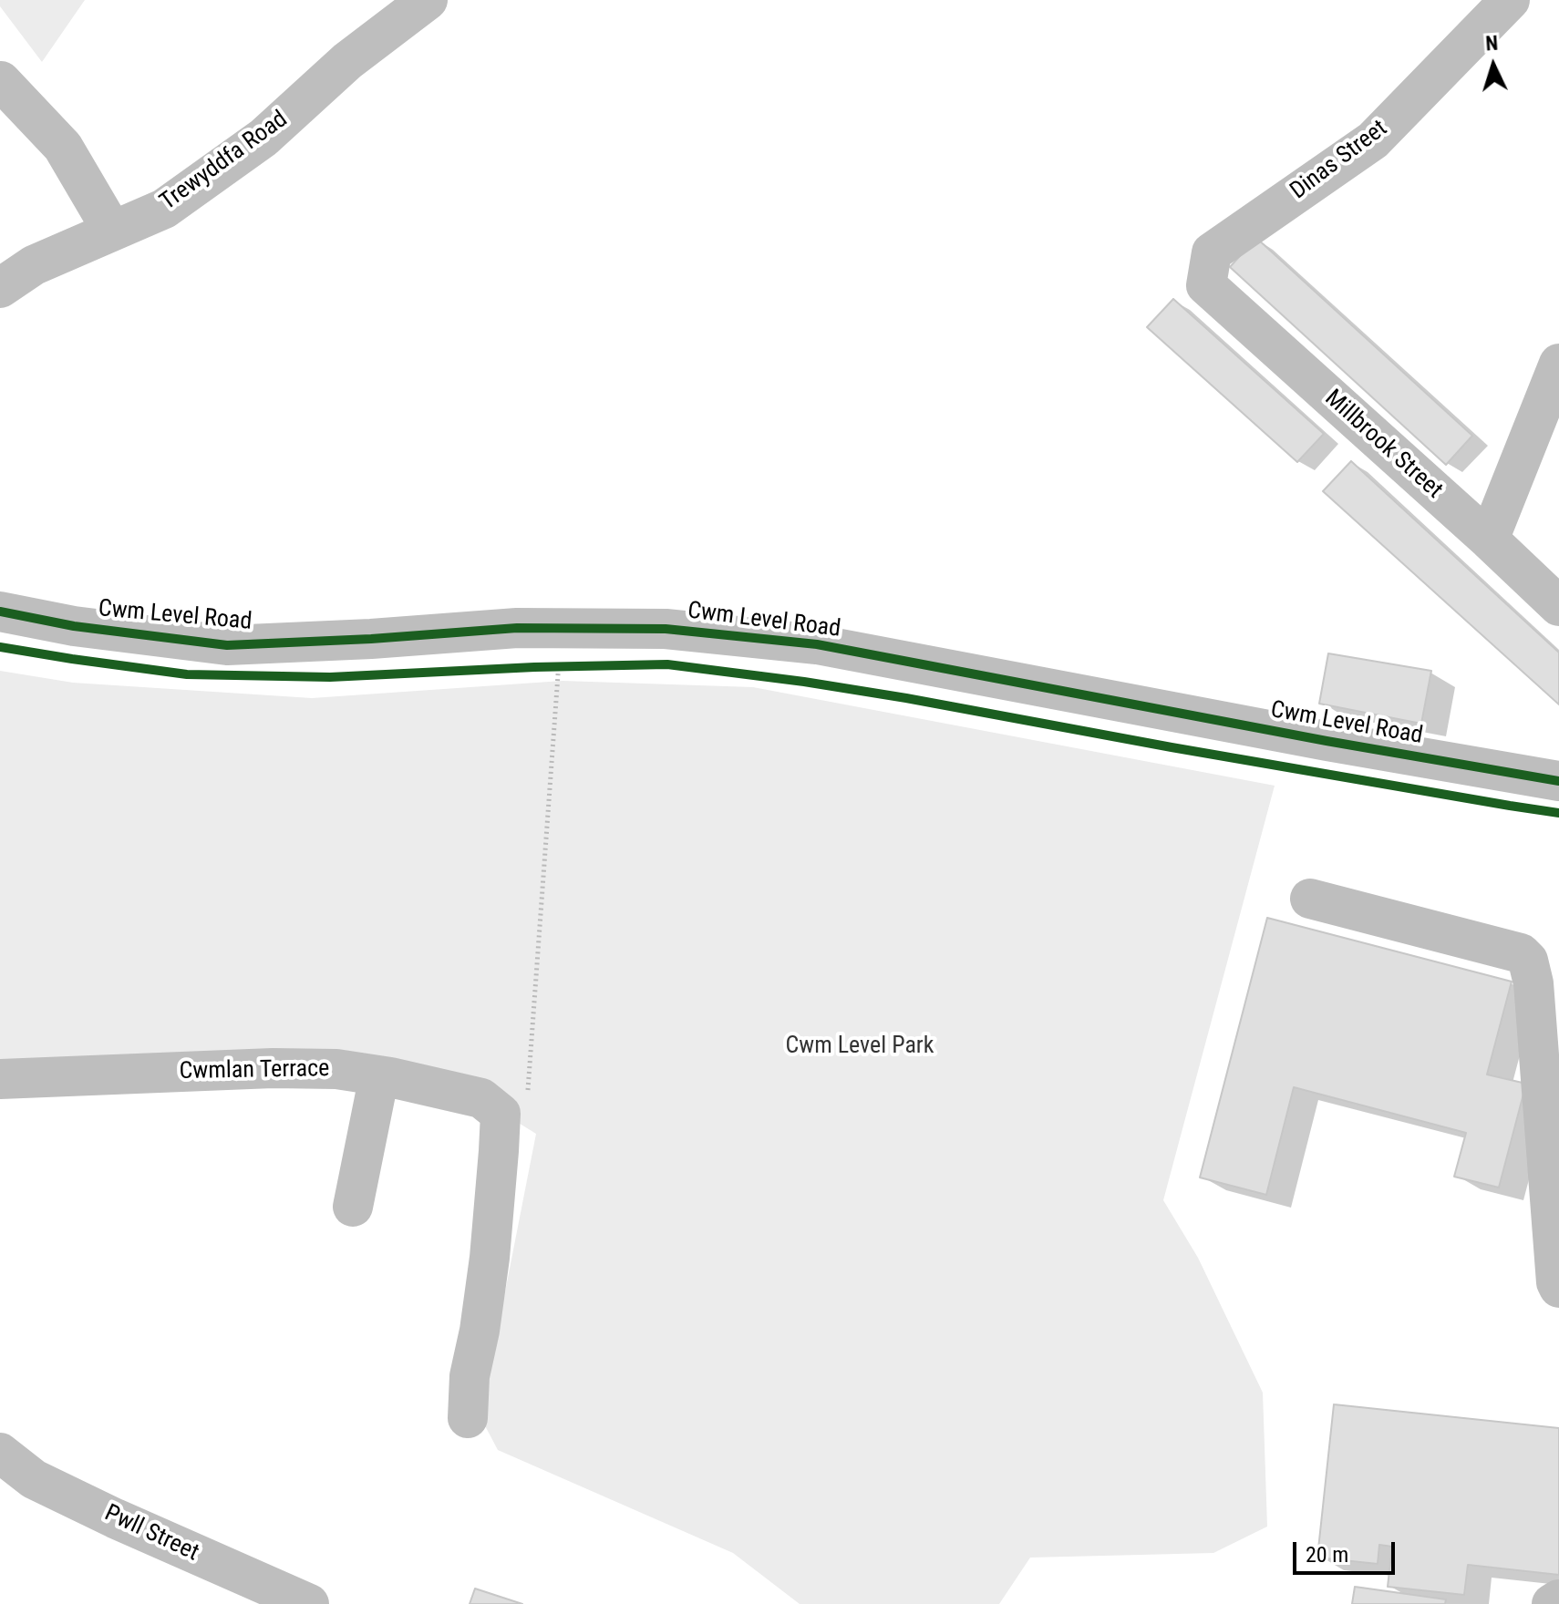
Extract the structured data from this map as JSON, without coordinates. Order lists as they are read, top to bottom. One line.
{"streets":{"street":["Dinas Street","Trewyddfa Road","Millbrook Street","Cwm Level Road","Cwmlan Terrace","Pwll Street"]},"crossings":[["Dinas Street","Millbrook Street"]],"parks":["Cwm Level Park"],"scale_bar":"20 m","north":"top"}
